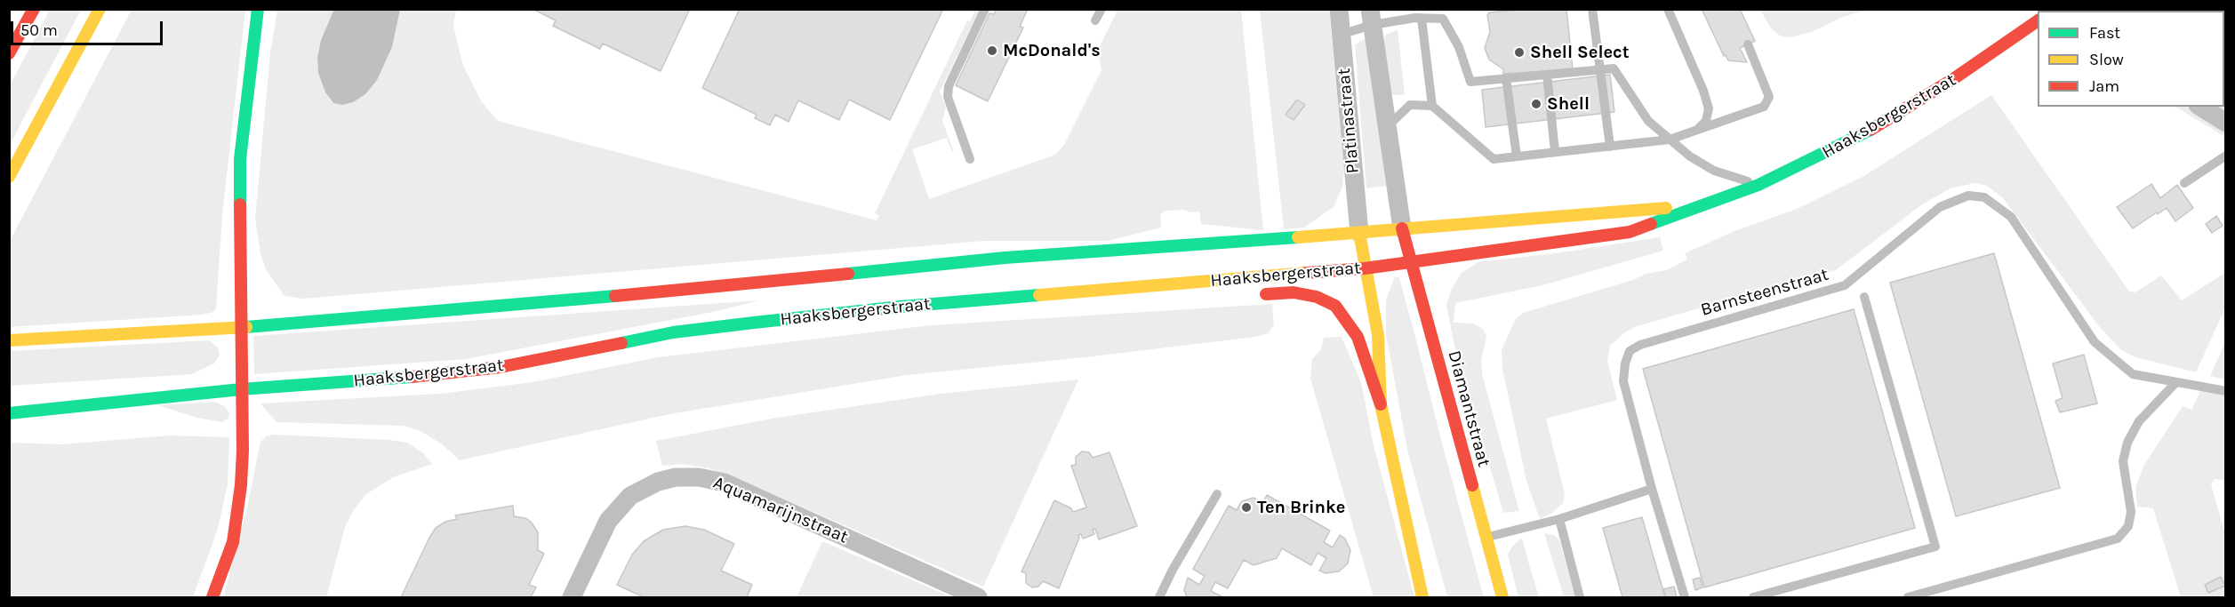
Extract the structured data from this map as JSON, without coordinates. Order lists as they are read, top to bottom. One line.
{"streets":{"main road":["Haaksbergerstraat","Diamantstraat"],"street":["Platinastraat","Aquamarijnstraat"],"lane":["Barnsteenstraat"]},"crossings":[["Haaksbergerstraat","Platinastraat"],["Haaksbergerstraat","Diamantstraat"],["Platinastraat","Diamantstraat"]],"places":["McDonald's","Shell Select","Shell","Ten Brinke"],"legend":["Fast","Slow","Jam"],"scale_bar":"50 m"}
